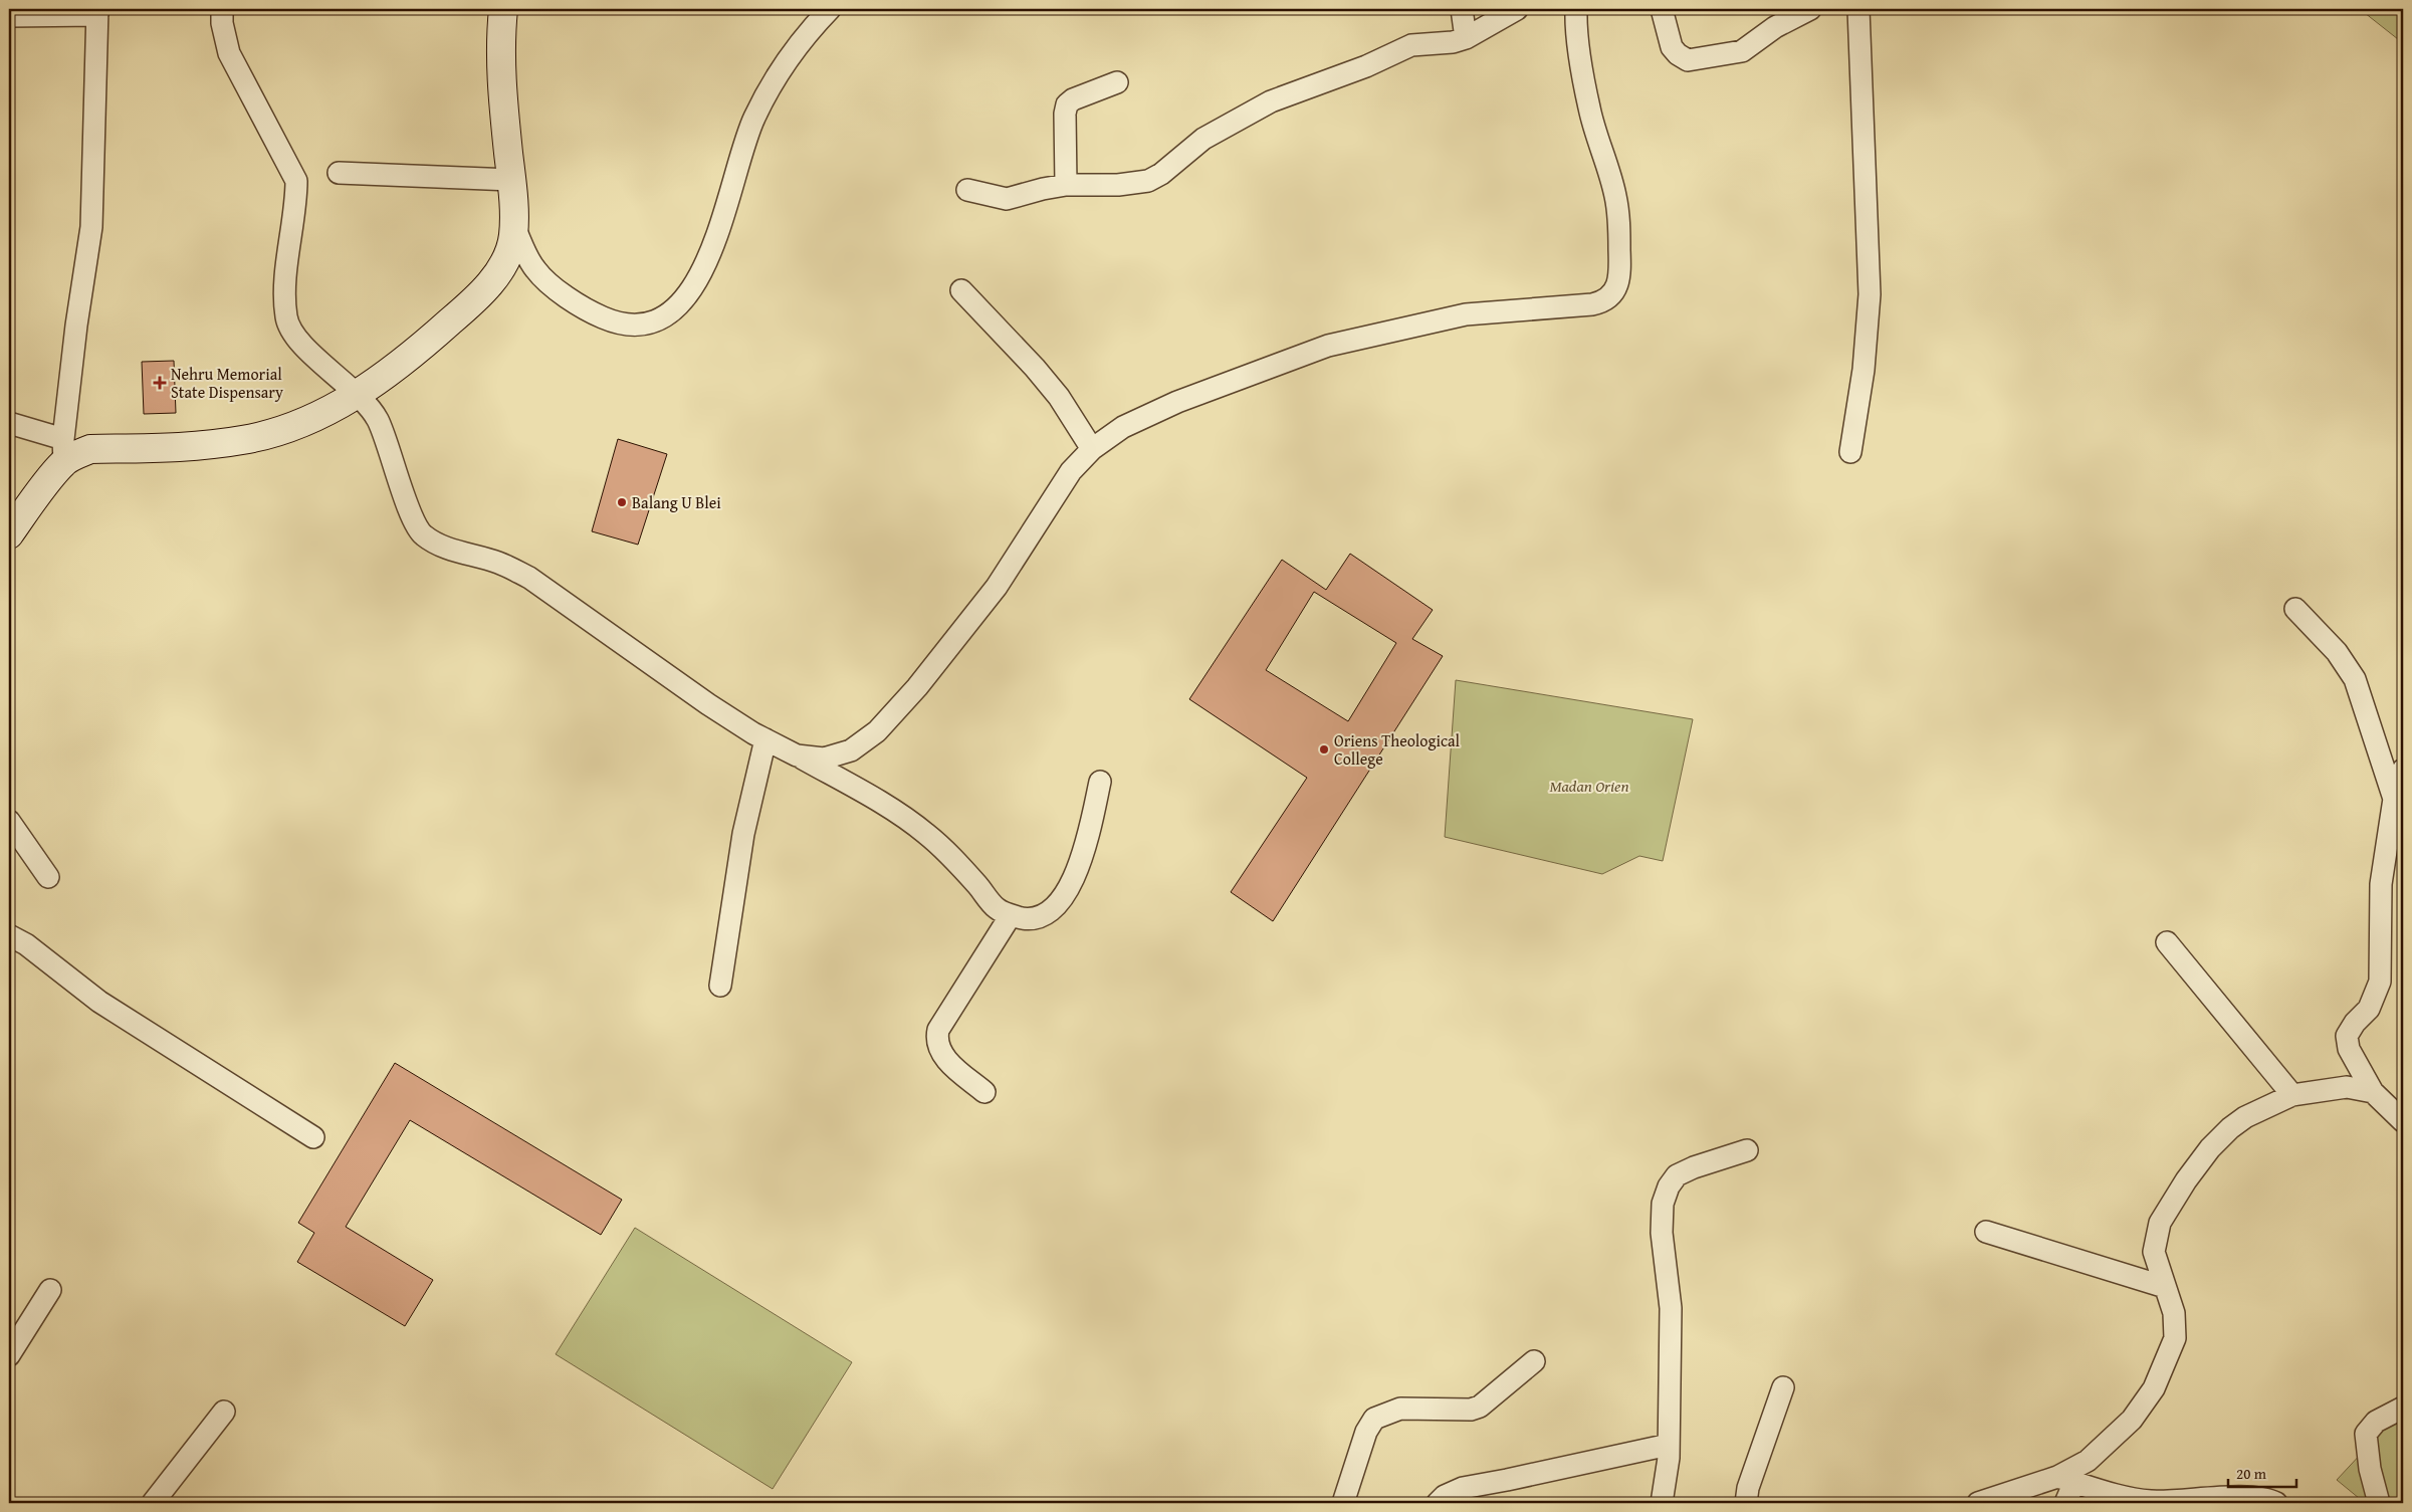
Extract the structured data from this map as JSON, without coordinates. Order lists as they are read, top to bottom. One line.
{"parks":["Madan Orien"],"places":{"health":["Nehru Memorial State Dispensary"],"other":["Balang U Blei","Oriens Theological College"]},"scale_bar":"20 m"}
